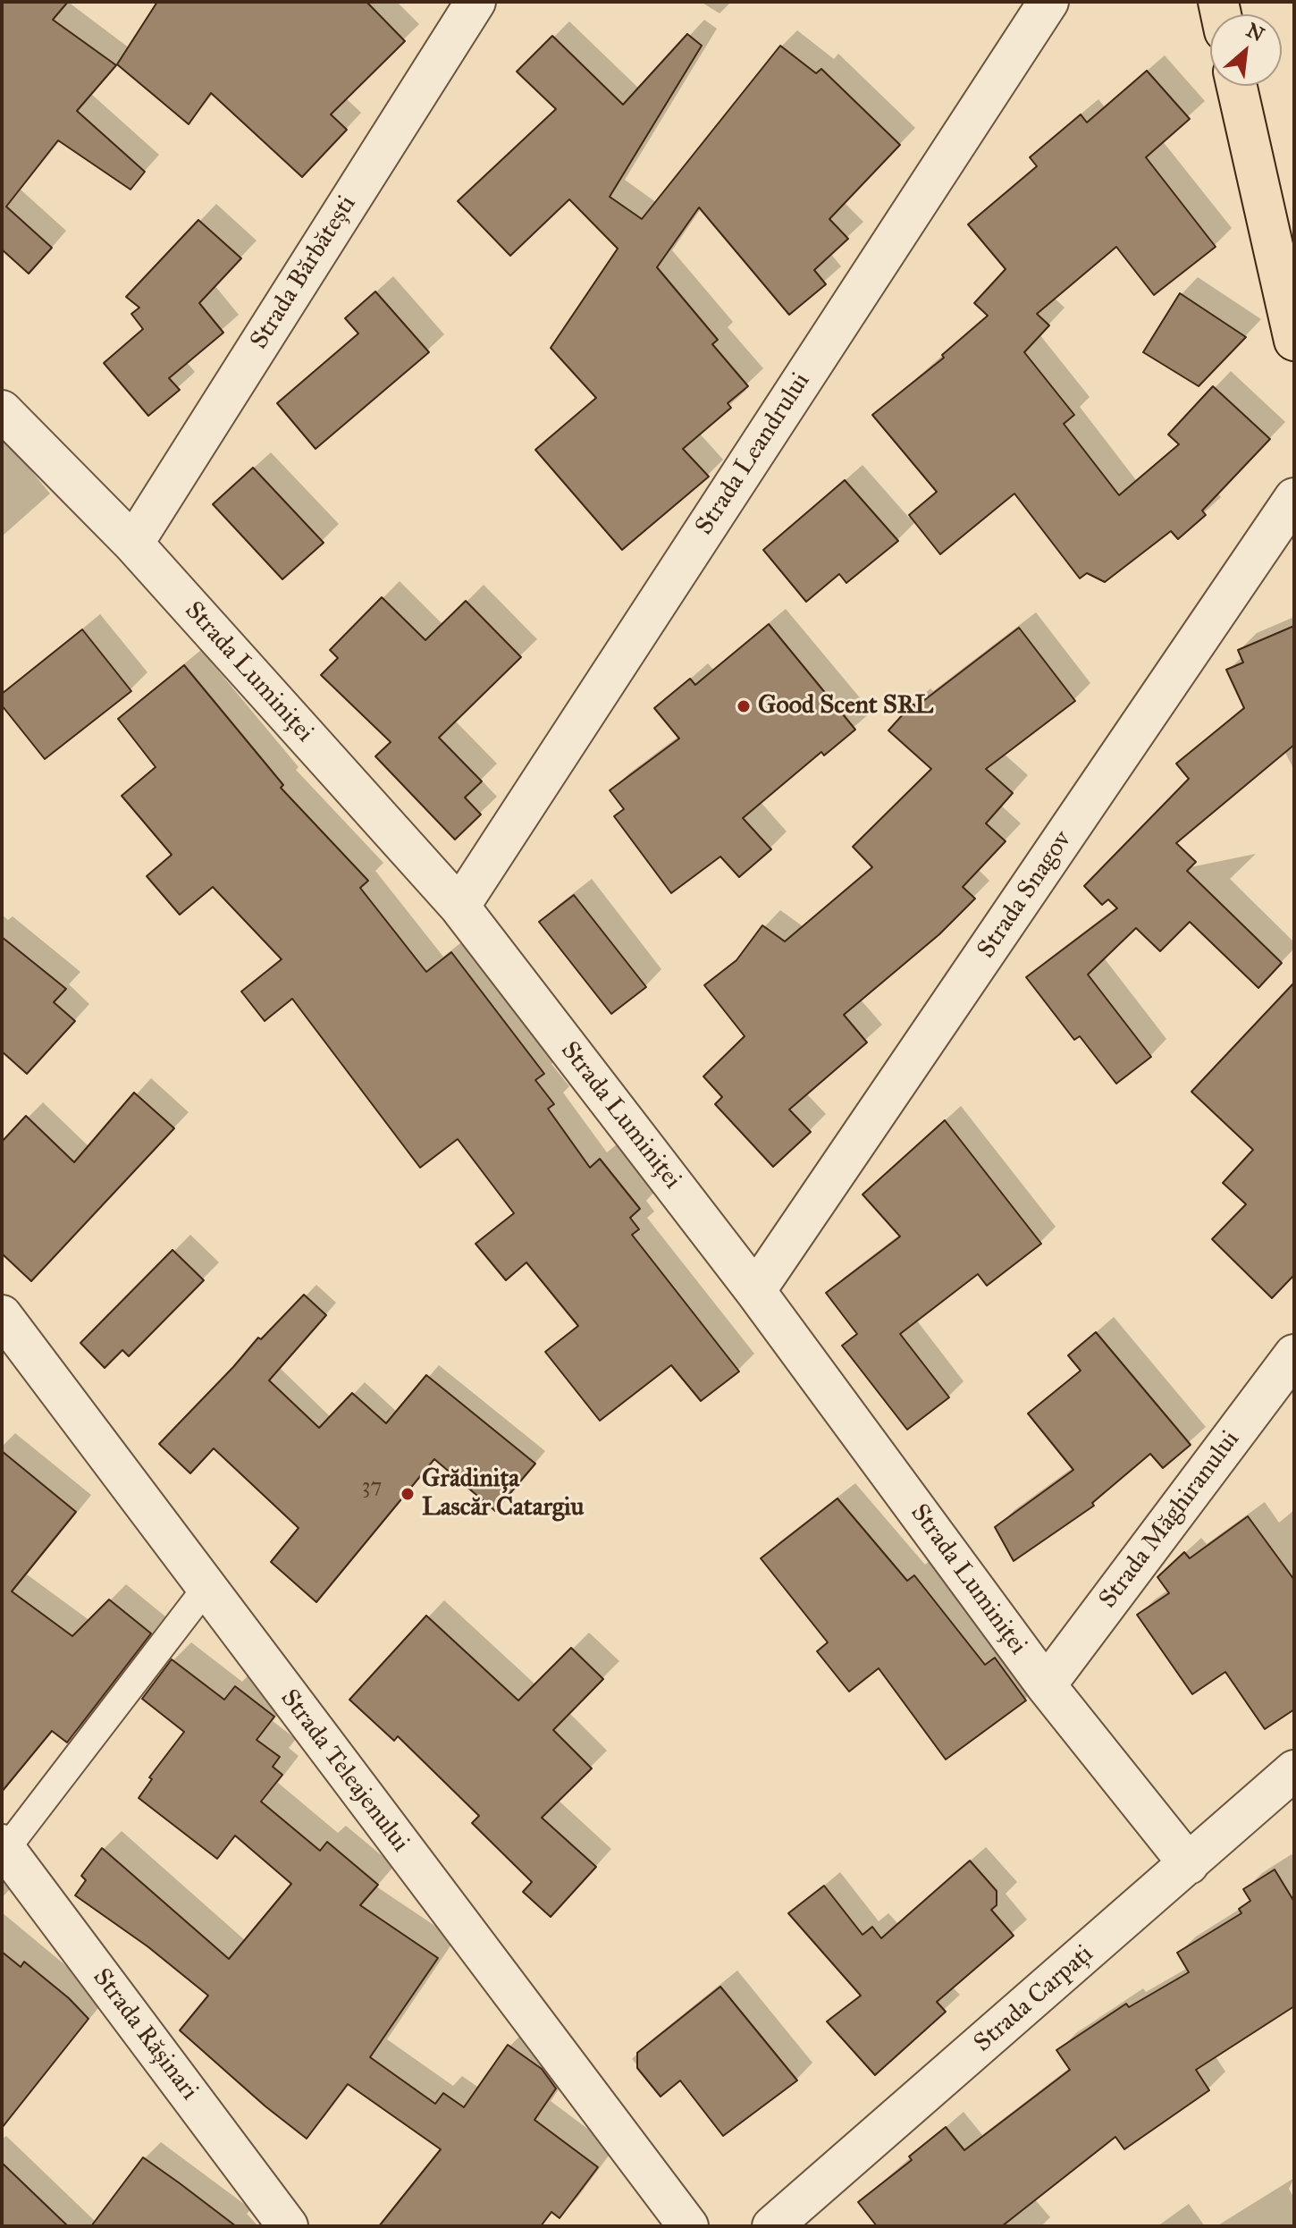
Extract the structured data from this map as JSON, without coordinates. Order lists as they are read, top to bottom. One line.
{"streets":{"street":["Strada Bărbătești","Strada Leandrului","Strada Luminiței","Strada Snagov","Strada Măghiranului","Strada Teleajenului","Strada Carpați","Strada Rășinari"]},"crossings":[["Strada Bărbătești","Strada Luminiței"],["Strada Leandrului","Strada Luminiței"],["Strada Luminiței","Strada Snagov"],["Strada Luminiței","Strada Măghiranului"],["Strada Luminiței","Strada Carpați"]],"places":["Good Scent SRL","Grădinița Lascăr Catargiu"],"house_numbers":["37"],"north":"top right"}
